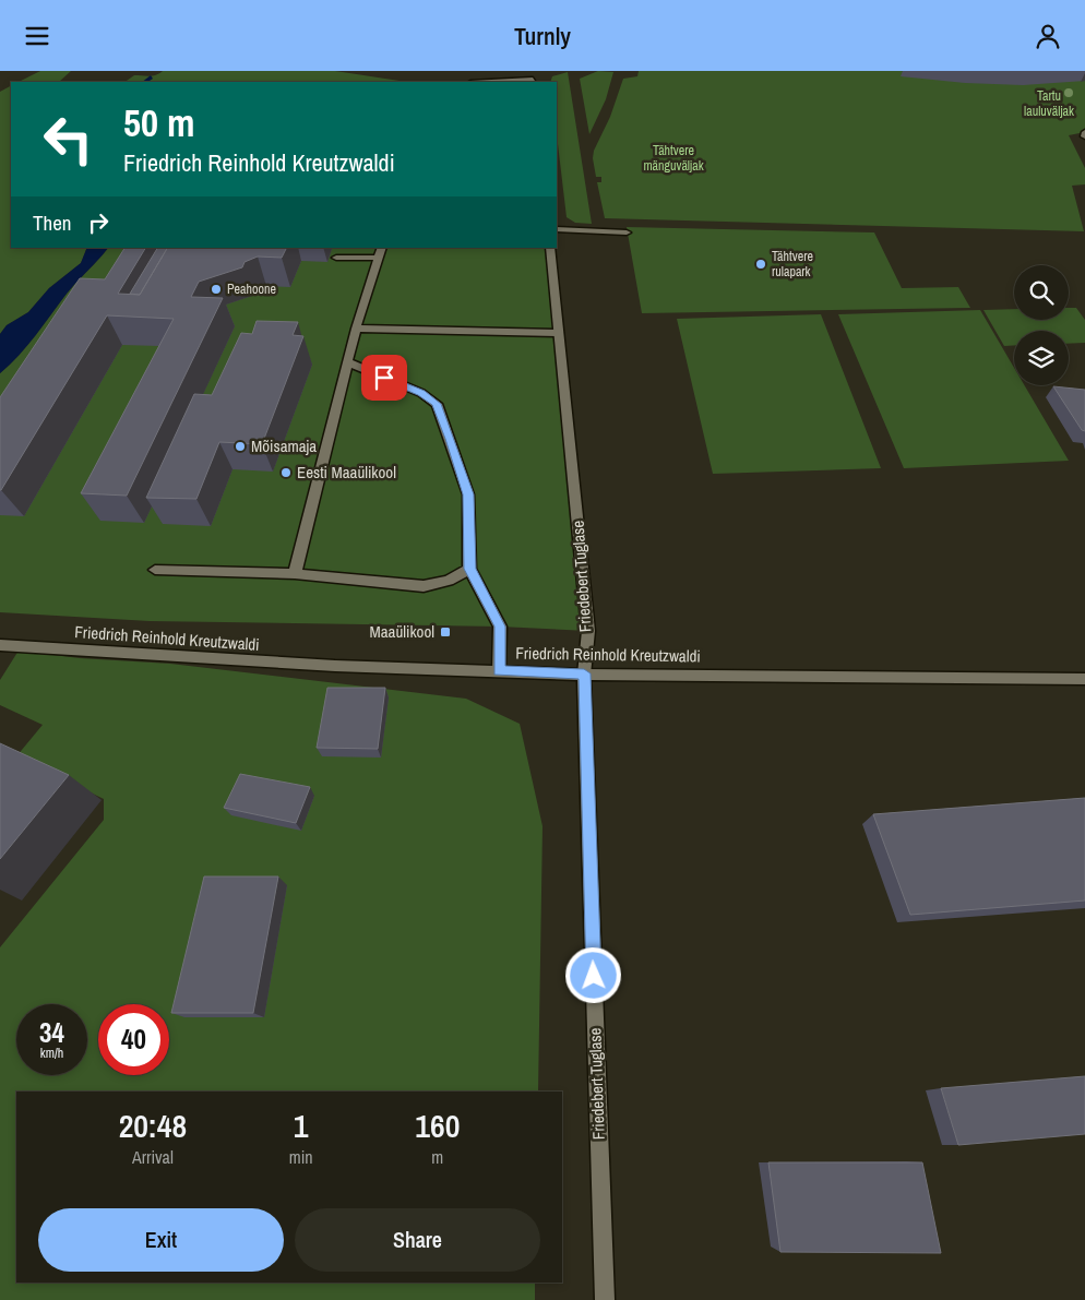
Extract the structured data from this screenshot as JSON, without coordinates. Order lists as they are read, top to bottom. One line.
{"streets":{"street":["Friedebert Tuglase","Friedrich Reinhold Kreutzwaldi"]},"crossings":[["Friedebert Tuglase","Friedrich Reinhold Kreutzwaldi"]],"parks":["Tartu lauluväljak","Tähtvere mänguväljak"],"places":{"other":["Tähtvere rulapark","Peahoone","Mõisamaja","Eesti Maaülikool"],"transit":["Maaülikool"]},"page":{"header":"Turnly","turn":["50 m","Friedrich Reinhold Kreutzwaldi"],"then":"Then","speed":"34 km/h","limit":"40","eta":["20:48","Arrival","1","min","160","m"],"buttons":["Exit","Share"]}}
